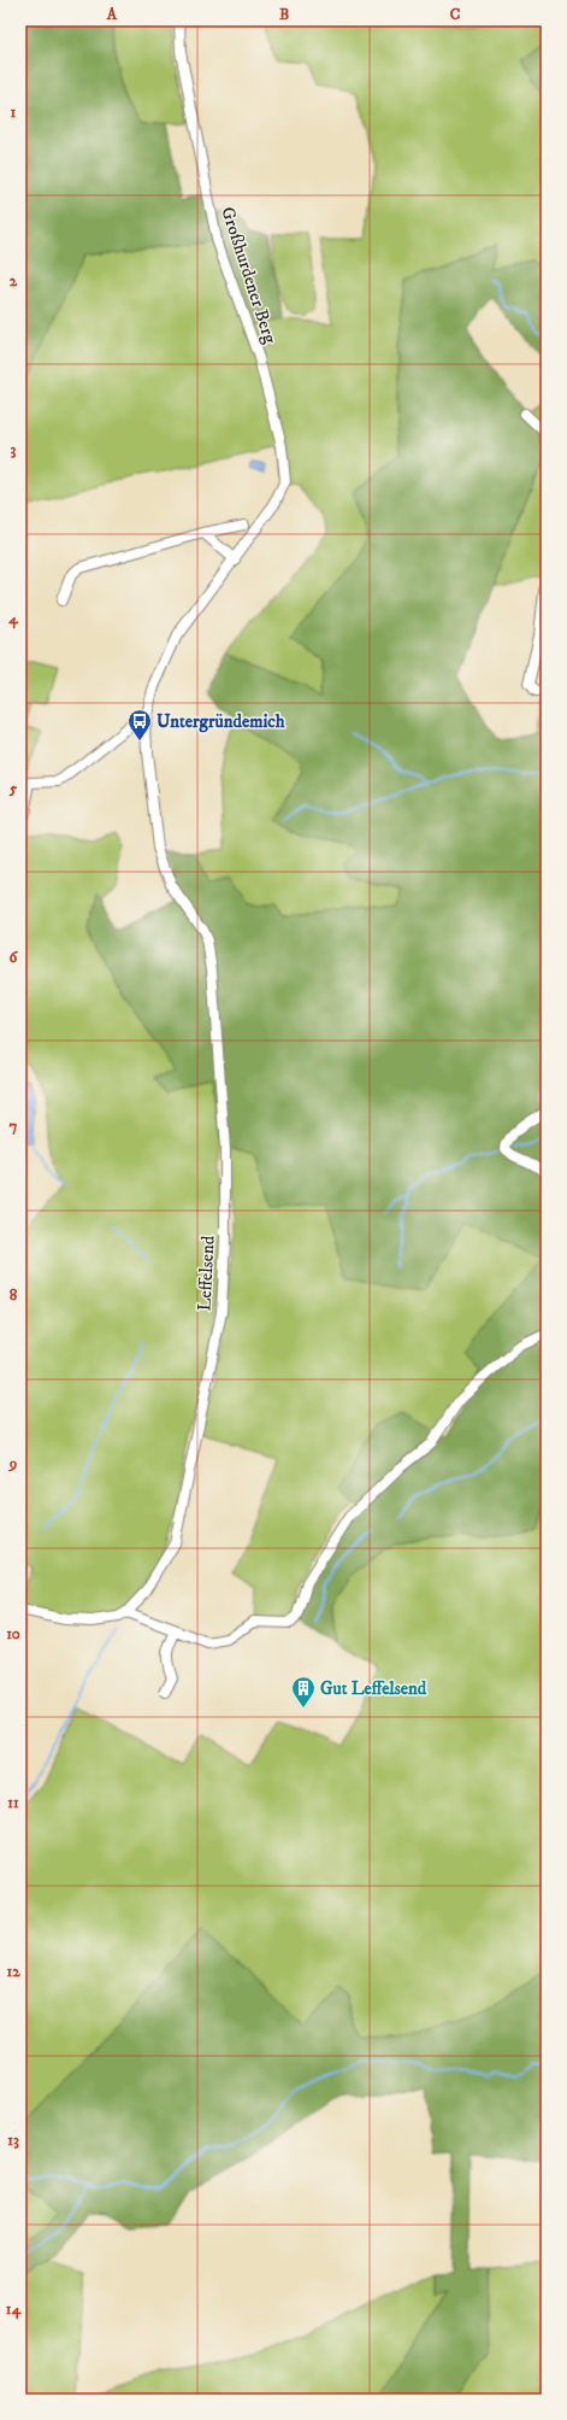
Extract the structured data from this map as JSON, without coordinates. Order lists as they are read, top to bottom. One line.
{"streets":{"street":["Großhurdener Berg","Leffelsend"]},"places":{"bus stop":["Untergründemich"],"building":["Gut Leffelsend"]},"grid":{"columns":["A","B","C"],"rows":["1","2","3","4","5","6","7","8","9","10","11","12","13","14"]}}
